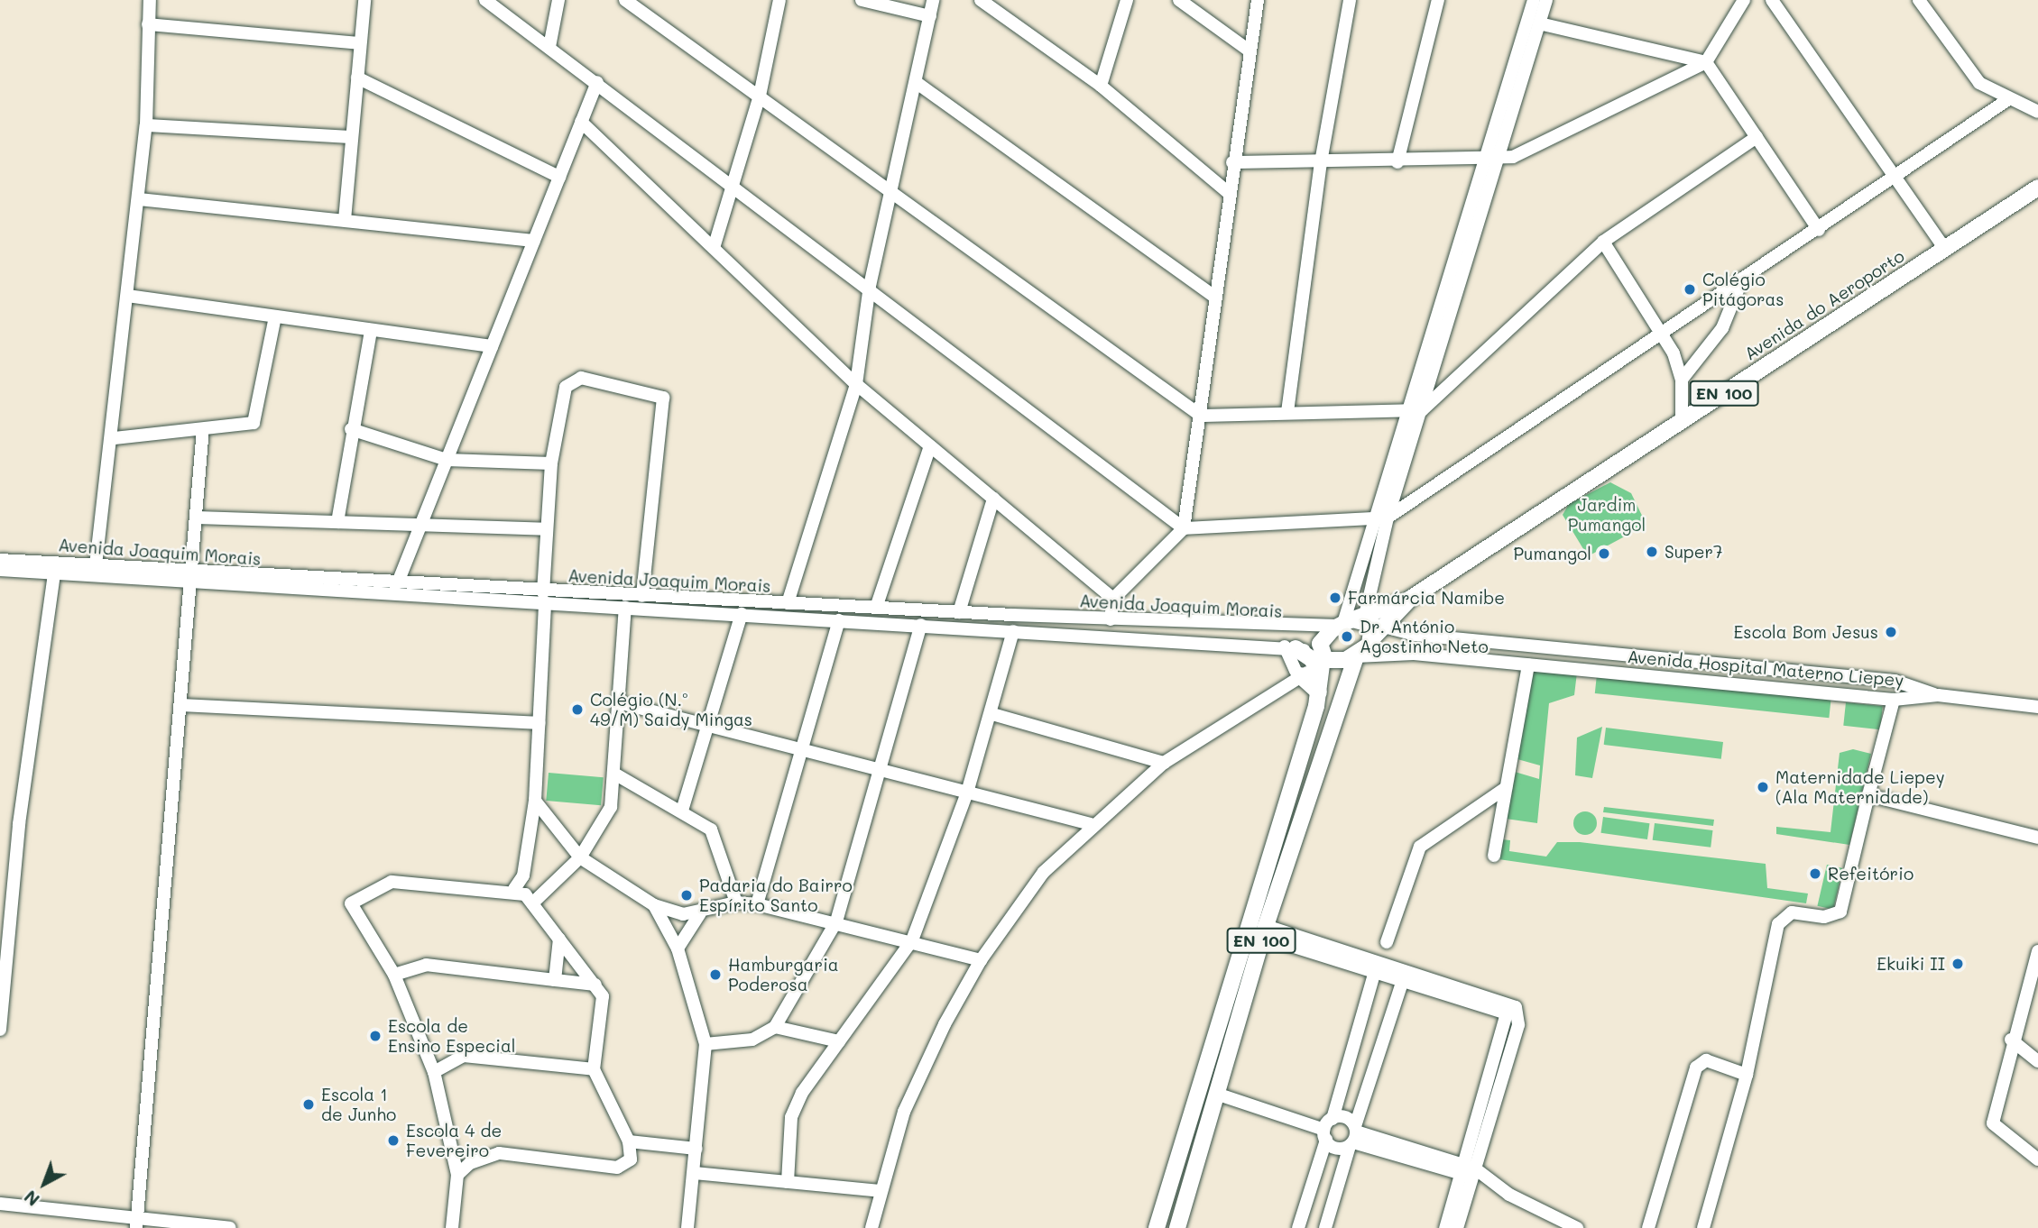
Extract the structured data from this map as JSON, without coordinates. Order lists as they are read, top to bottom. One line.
{"streets":{"main road":["Avenida do Aeroporto","EN 100"],"street":["Avenida Joaquim Morais","Avenida Hospital Materno Liepey"]},"crossings":[["Avenida do Aeroporto","EN 100"],["Avenida do Aeroporto","Avenida Joaquim Morais"],["Avenida do Aeroporto","Avenida Hospital Materno Liepey"],["EN 100","Avenida Joaquim Morais"],["EN 100","Avenida Hospital Materno Liepey"],["Avenida Joaquim Morais","Avenida Hospital Materno Liepey"]],"parks":["Jardim Pumangol"],"places":["Colégio Pitágoras","Super7","Pumangol","Farmárcia Namibe","Escola Bom Jesus","Dr. António Agostinho Neto","Colégio (N.º 49/M) Saidy Mingas","Maternidade Liepey (Ala Maternidade)","Refeitório","Padaria do Bairro Espírito Santo","Ekuiki II","Hamburgaria Poderosa","Escola de Ensino Especial","Escola 1 de Junho","Escola 4 de Fevereiro"],"north":"bottom left"}
